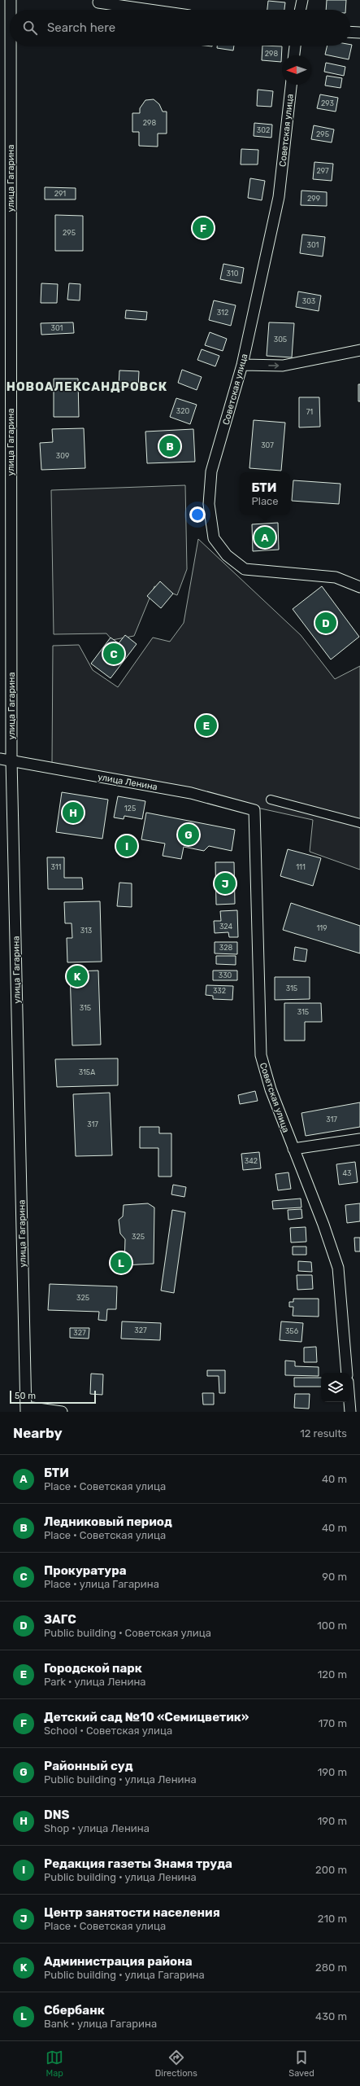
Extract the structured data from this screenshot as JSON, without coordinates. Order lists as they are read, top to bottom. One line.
{"streets":{"street":["Советская улица","улица Гагарина","улица Ленина"]},"crossings":[["Советская улица","улица Ленина"],["улица Гагарина","улица Ленина"]],"districts":["НОВОАЛЕКСАНДРОВСК"],"house_numbers":["298","293","298","302","295","297","291","299","295","301","310","303","312","301","305","320","71","307","309","125","311","111","324","119","313","328","330","315","332","315","315","315А","317","317","342","43","325","325","327","356","327"],"scale_bar":"50 m","north":"left","page":{"search":"Search here","pins":["F","B","A","D","C","E","H","G","I","J","K","L"],"popup":["БТИ","Place"],"scale":"50 m","heading":["Nearby","12 results"],"list":[{"mark":"A","name":"БТИ","note":"Place · Советская улица","value":"40 m"},{"mark":"B","name":"Ледниковый период","note":"Place · Советская улица","value":"40 m"},{"mark":"C","name":"Прокуратура","note":"Place · улица Гагарина","value":"90 m"},{"mark":"D","name":"ЗАГС","note":"Public building · Советская улица","value":"100 m"},{"mark":"E","name":"Городской парк","note":"Park · улица Ленина","value":"120 m"},{"mark":"F","name":"Детский сад №10 «Семицветик»","note":"School · Советская улица","value":"170 m"},{"mark":"G","name":"Районный суд","note":"Public building · улица Ленина","value":"190 m"},{"mark":"H","name":"DNS","note":"Shop · улица Ленина","value":"190 m"},{"mark":"I","name":"Редакция газеты Знамя труда","note":"Public building · улица Ленина","value":"200 m"},{"mark":"J","name":"Центр занятости населения","note":"Place · Советская улица","value":"210 m"},{"mark":"K","name":"Администрация района","note":"Public building · улица Гагарина","value":"280 m"},{"mark":"L","name":"Сбербанк","note":"Bank · улица Гагарина","value":"430 m"}],"nav":["Map","Directions","Saved"]}}
